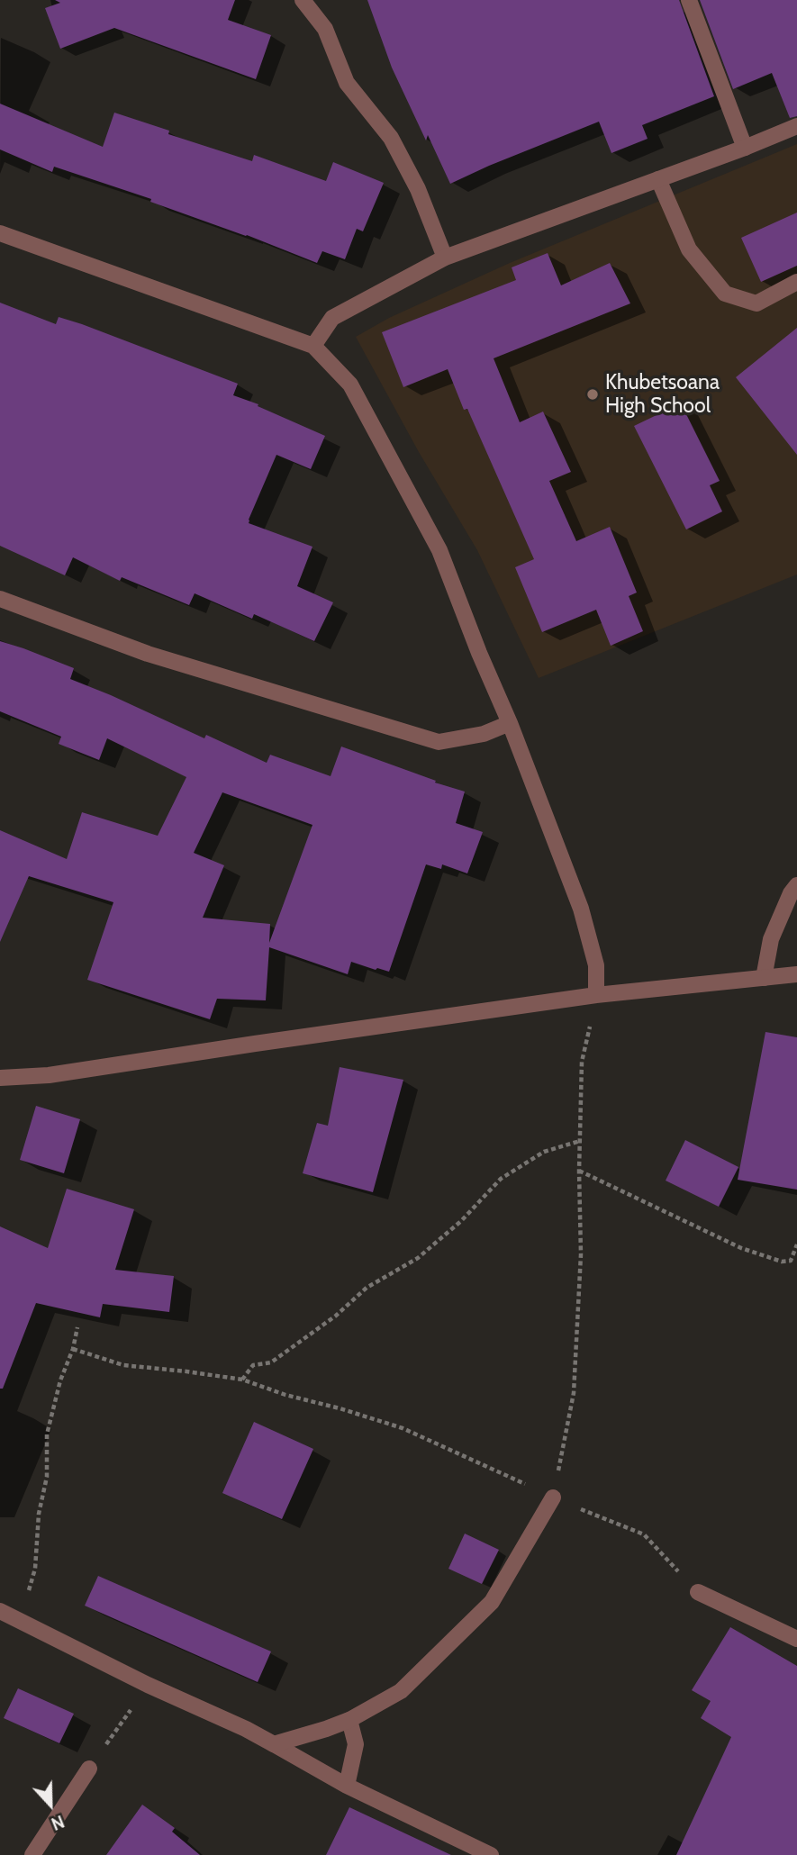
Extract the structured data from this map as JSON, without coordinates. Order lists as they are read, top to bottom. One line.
{"places":["Khubetsoana High School"],"north":"bottom"}
